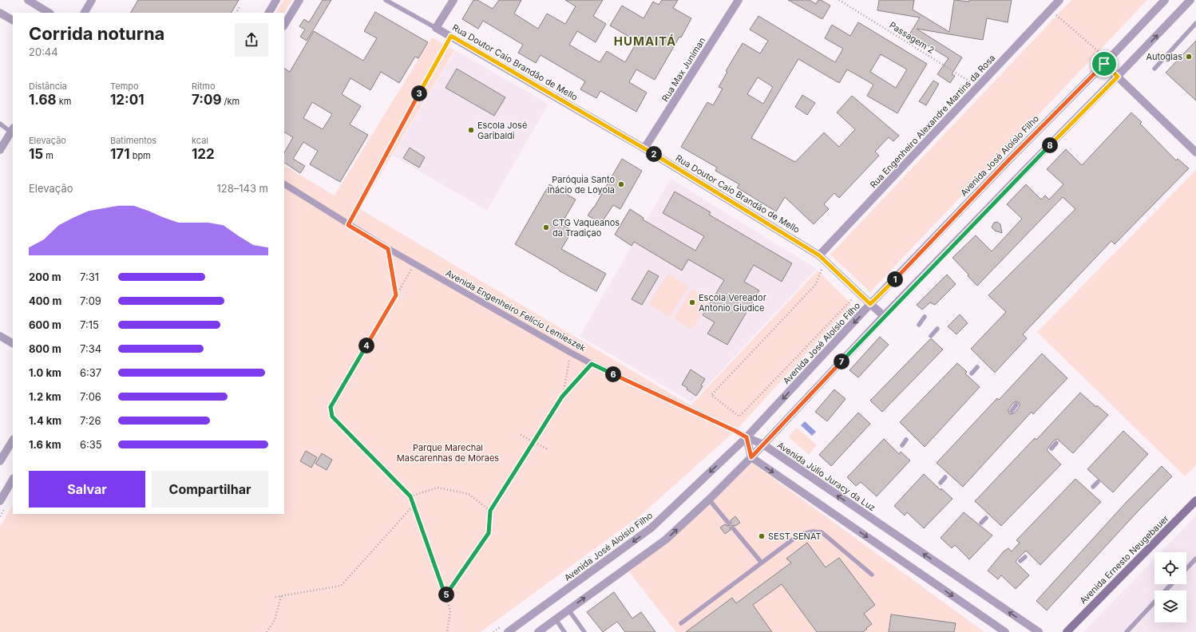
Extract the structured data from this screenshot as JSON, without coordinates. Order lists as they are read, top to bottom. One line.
{"streets":{"main road":["Avenida Ernesto Neugebauer"],"street":["Rua Doutor Caio Brandão de Mello","Rua Max Juniman","Rua Engenheiro Alexandre Martins da Rosa","Avenida José Aloísio Filho","Avenida Engenheiro Felício Lemieszek","Avenida Júlio Juracy da Luz"],"path":["Passagem 2"]},"crossings":[["Passagem 2","Rua Engenheiro Alexandre Martins da Rosa"],["Rua Doutor Caio Brandão de Mello","Rua Max Juniman"],["Rua Doutor Caio Brandão de Mello","Rua Engenheiro Alexandre Martins da Rosa"],["Rua Doutor Caio Brandão de Mello","Avenida José Aloísio Filho"],["Avenida José Aloísio Filho","Avenida Engenheiro Felício Lemieszek"],["Avenida José Aloísio Filho","Avenida Júlio Juracy da Luz"],["Avenida Engenheiro Felício Lemieszek","Avenida Júlio Juracy da Luz"]],"districts":["HUMAITÁ"],"parks":["Parque Marechal Mascarenhas de Moraes"],"places":["Autoglas","Escola José Garibaldi","Paróquia Santo Inácio de Loyola","CTG Vaqueanos da Tradiçao","Escola Vereador Antonio Giudice","SEST SENAT"],"page":{"heading":["Corrida noturna","20:44"],"stats":[["Distância","1.68 km"],["Tempo","12:01"],["Ritmo","7:09 /km"],["Elevação","15 m"],["Batimentos","171 bpm"],["kcal","122"]],"pins":["3","8","2","1","4","7","6","5"],"chart":["Elevação","128–143 m"],"list":[{"name":"200 m","note":"7:31"},{"name":"400 m","note":"7:09"},{"name":"600 m","note":"7:15"},{"name":"800 m","note":"7:34"},{"name":"1.0 km","note":"6:37"},{"name":"1.2 km","note":"7:06"},{"name":"1.4 km","note":"7:26"},{"name":"1.6 km","note":"6:35"}],"buttons":["Salvar","Compartilhar"]}}
